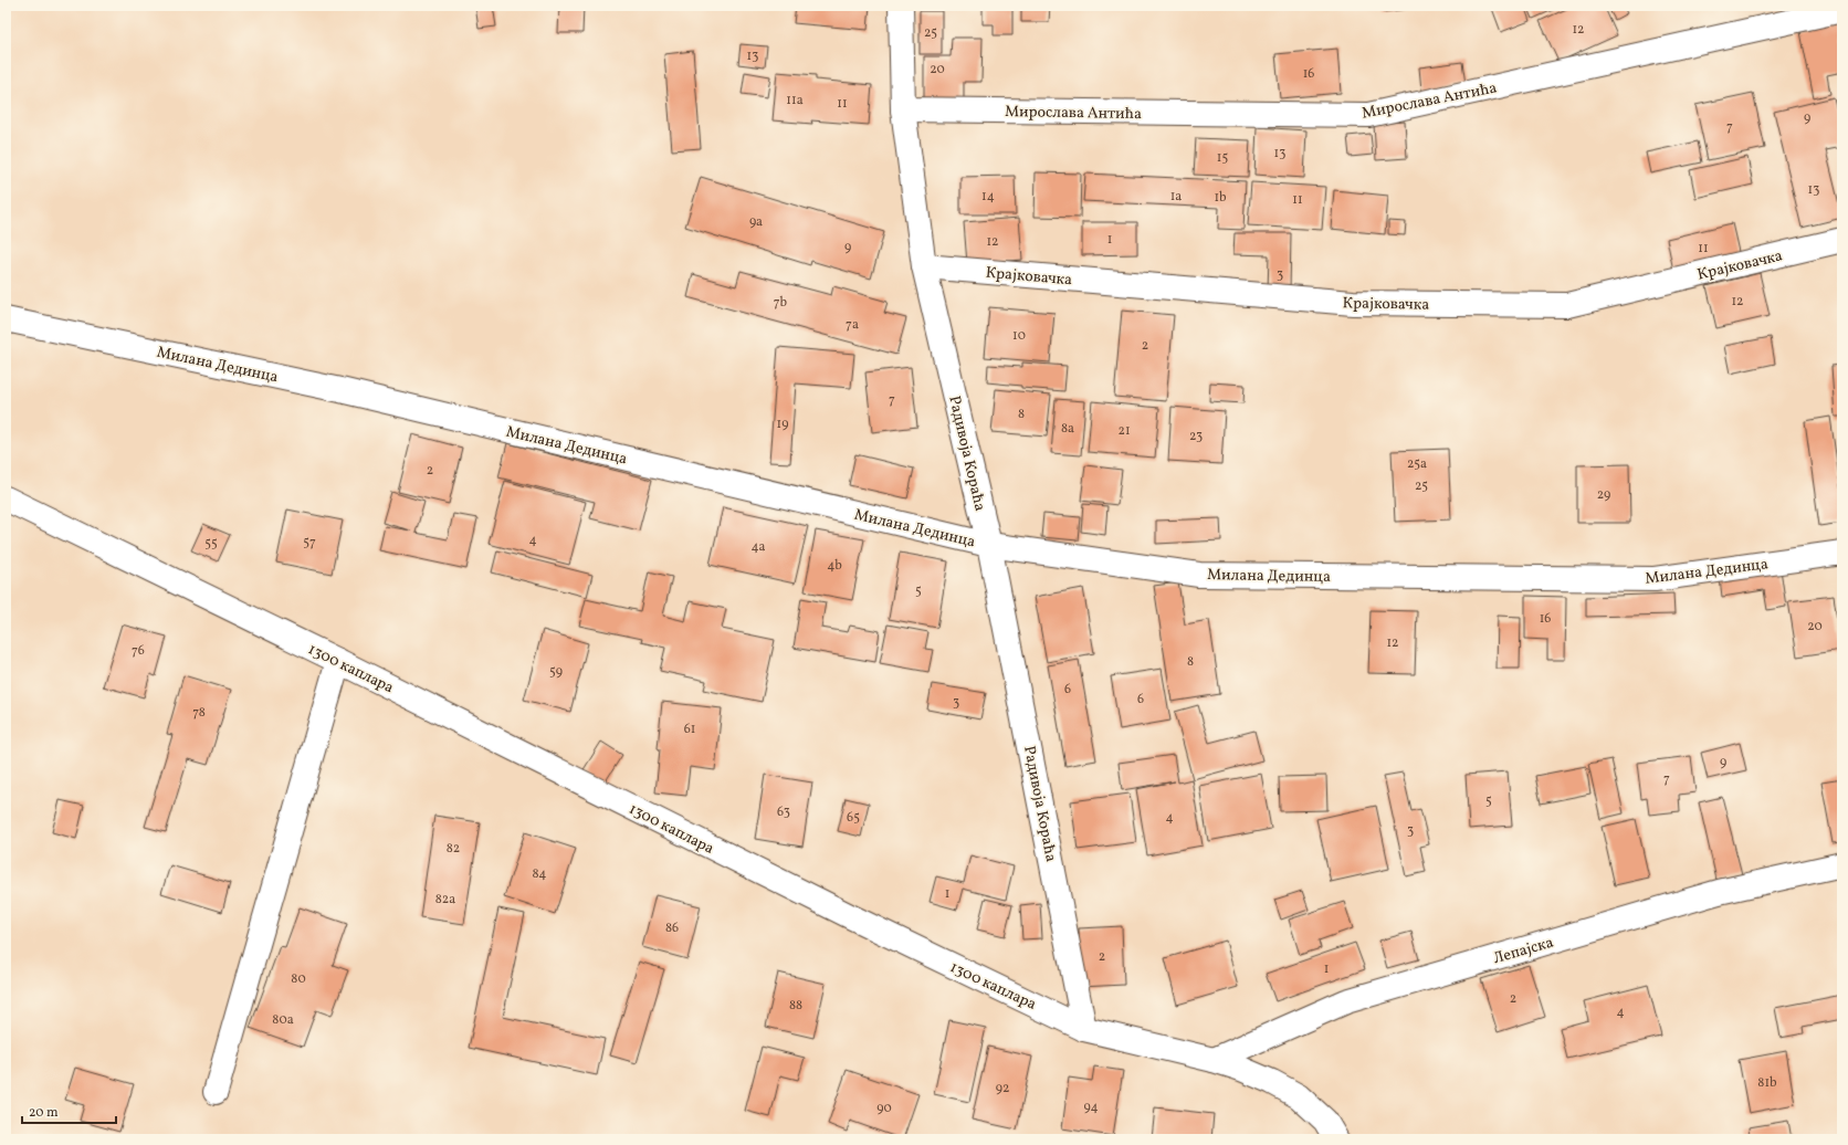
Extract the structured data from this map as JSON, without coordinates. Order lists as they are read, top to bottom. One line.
{"streets":{"street":["Мирослава Антића","Крајковачка","Милана Дединца","Радивоја Кораћа","1300 каплара","Лепајска"]},"crossings":[["Мирослава Антића","Радивоја Кораћа"],["Крајковачка","Радивоја Кораћа"],["Милана Дединца","Радивоја Кораћа"],["Радивоја Кораћа","1300 каплара"],["1300 каплара","Лепајска"]],"house_numbers":["12","25","13","20","16","11a","11","9","7","13","15","13","14","1a","1b","11","9a","1","12","9","11","3","12","7b","7a","10","2","7","8","19","8a","21","23","25a","2","25","29","4","57","55","4a","4b","5","16","20","12","76","8","59","6","6","3","78","61","9","7","5","63","65","4","3","82","84","1","82a","86","2","1","80","2","88","4","80a","81b","92","94","90"],"scale_bar":"20 m"}
